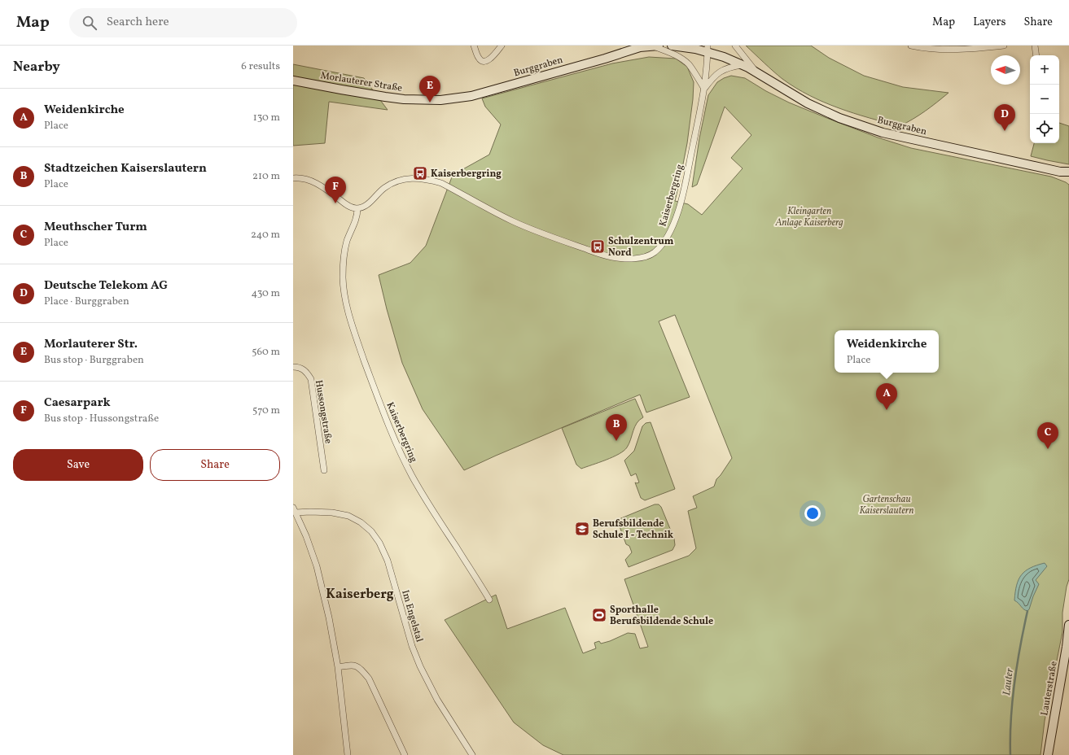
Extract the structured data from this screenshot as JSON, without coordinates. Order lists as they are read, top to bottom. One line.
{"streets":{"street":["Burggraben","Morlauterer Straße","Kaiserbergring","Hussongstraße","Im Engelstal","Lauterstraße"]},"crossings":[["Burggraben","Morlauterer Straße"],["Burggraben","Kaiserbergring"]],"districts":["Kaiserberg"],"water":["Lauter"],"parks":["Kleingarten Anlage Kaiserberg","Gartenschau Kaiserslautern"],"places":{"bus stop":["Kaiserbergring","Schulzentrum Nord"],"school or university":["Berufsbildende Schule I - Technik"],"sports":["Sporthalle Berufsbildende Schule"]},"north":"left","page":{"header":"Map","search":"Search here","nav":["Map","Layers","Share"],"heading":["Nearby","6 results"],"map_buttons":["+","−"],"pins":["E","D","F","A","B","C"],"list":[{"mark":"A","name":"Weidenkirche","note":"Place","value":"130 m"},{"mark":"B","name":"Stadtzeichen Kaiserslautern","note":"Place","value":"210 m"},{"mark":"C","name":"Meuthscher Turm","note":"Place","value":"240 m"},{"mark":"D","name":"Deutsche Telekom AG","note":"Place · Burggraben","value":"430 m"},{"mark":"E","name":"Morlauterer Str.","note":"Bus stop · Burggraben","value":"560 m"},{"mark":"F","name":"Caesarpark","note":"Bus stop · Hussongstraße","value":"570 m"}],"popup":["Weidenkirche","Place"],"buttons":["Save","Share"]}}
